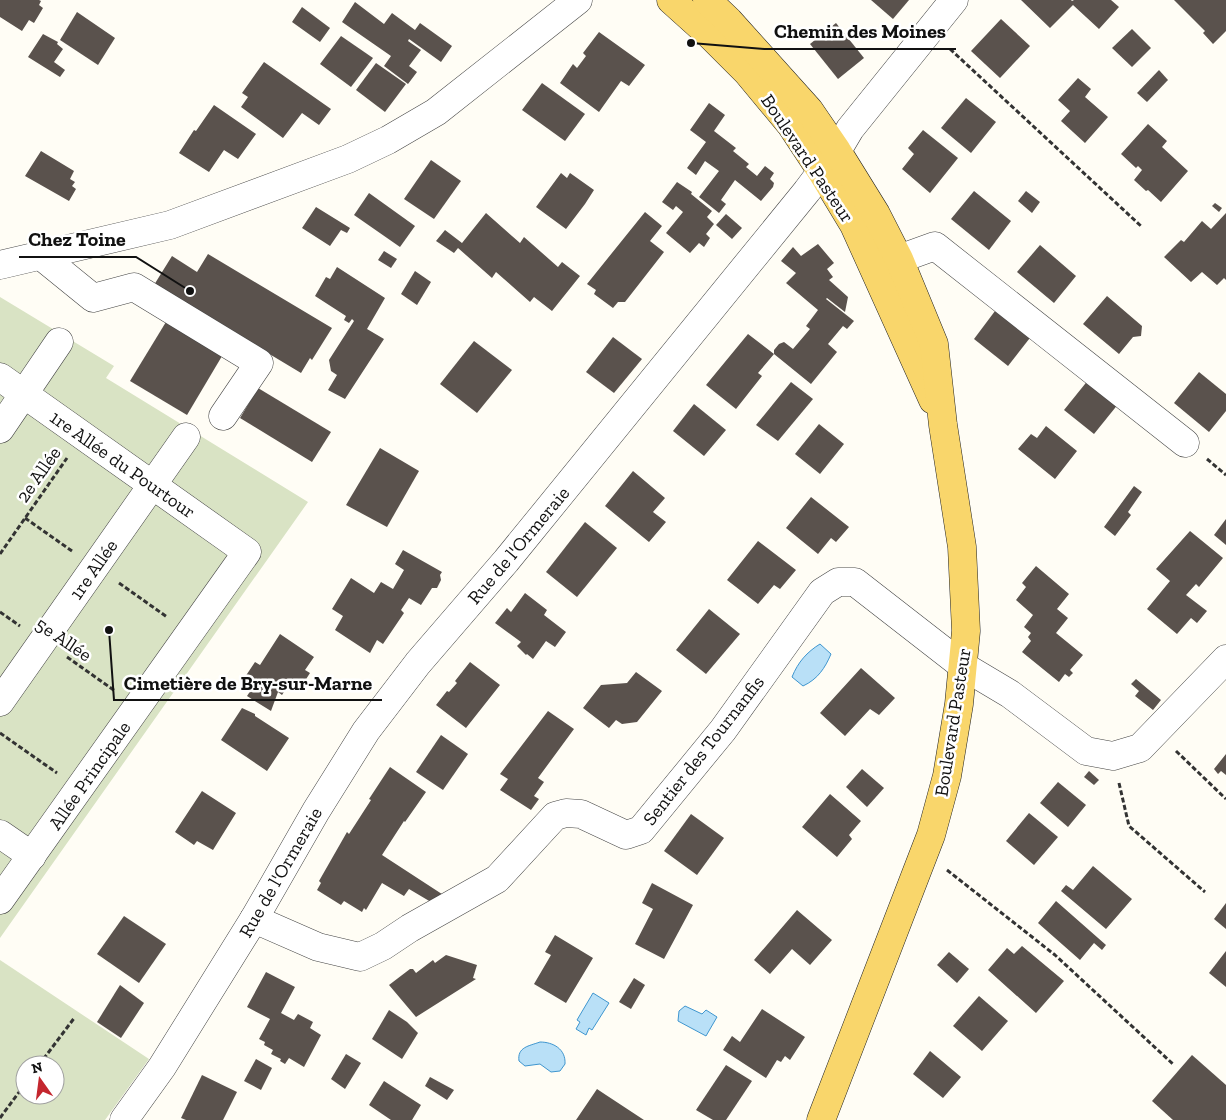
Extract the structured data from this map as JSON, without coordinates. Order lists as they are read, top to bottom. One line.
{"streets":{"main road":["Boulevard Pasteur"],"street":["1re Allée du Pourtour","Rue de l'Ormeraie","1re Allée","Sentier des Tournanfis","Allée Principale"],"path":["2e Allée","5e Allée"]},"crossings":[["Boulevard Pasteur","Rue de l'Ormeraie"],["Boulevard Pasteur","Sentier des Tournanfis"],["1re Allée du Pourtour","2e Allée"],["1re Allée du Pourtour","1re Allée"],["1re Allée du Pourtour","Allée Principale"],["Rue de l'Ormeraie","Sentier des Tournanfis"],["1re Allée","5e Allée"],["5e Allée","Allée Principale"]],"places":["Chemin des Moines","Chez Toine","Cimetière de Bry-sur-Marne"],"north":"top"}
